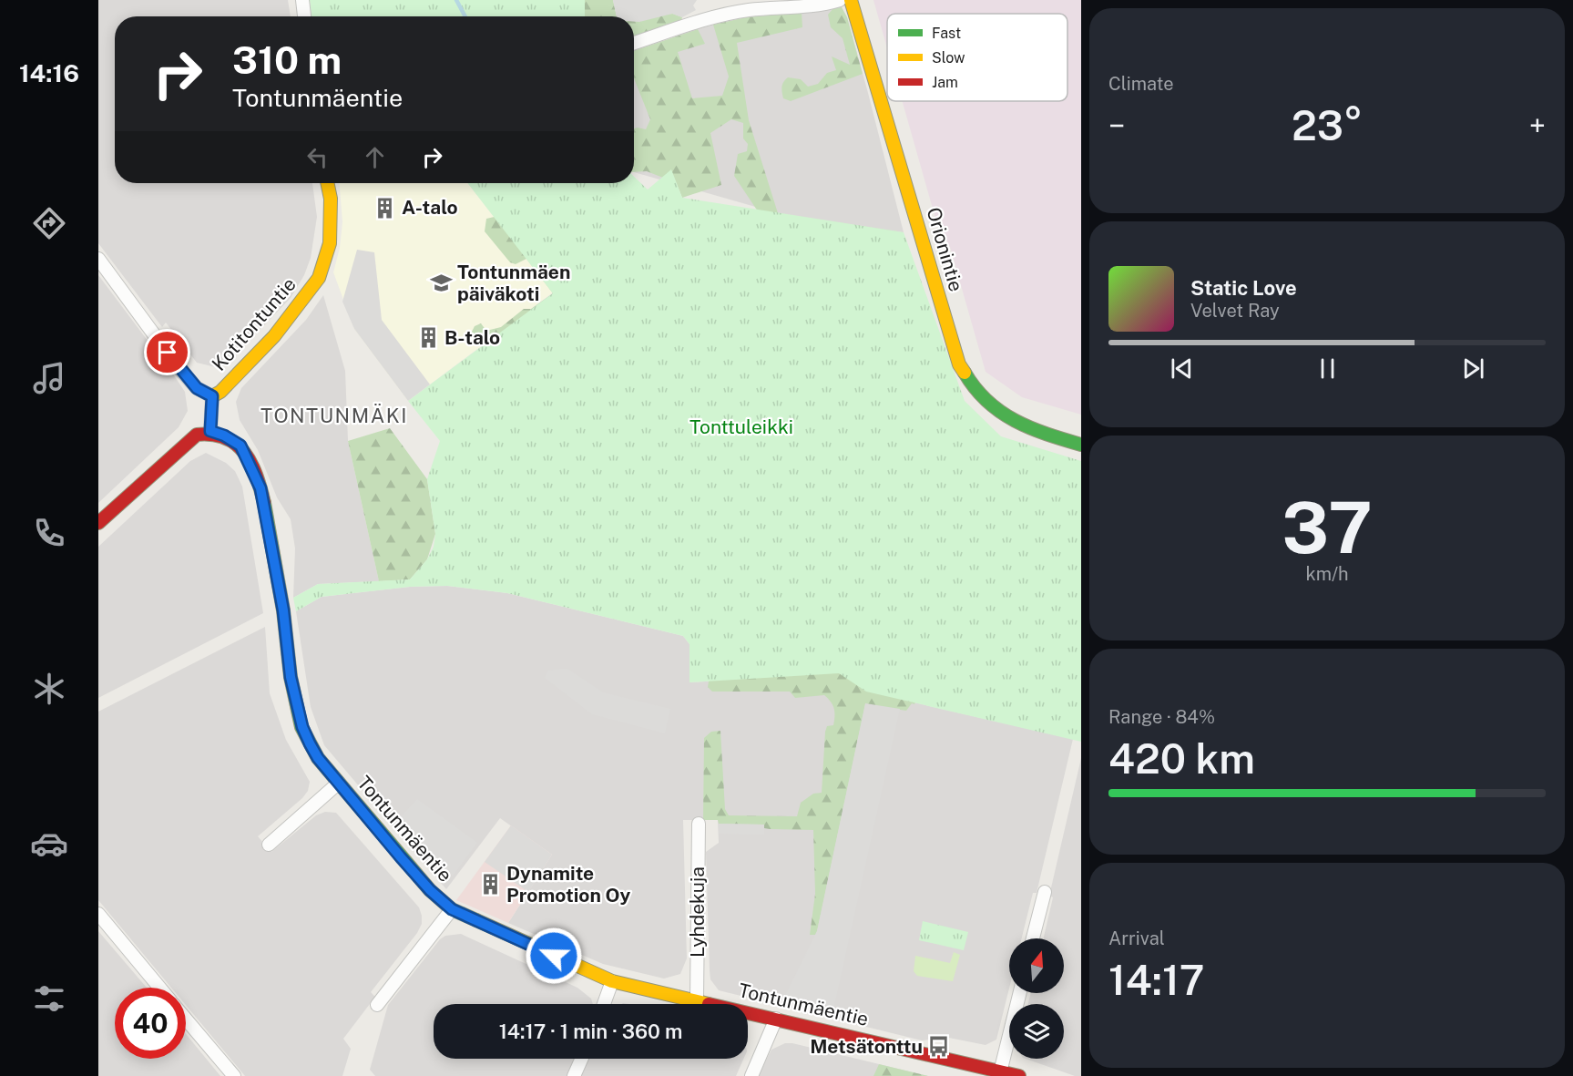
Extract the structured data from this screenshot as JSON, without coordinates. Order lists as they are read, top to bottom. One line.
{"streets":{"street":["Orionintie","Kotitontuntie","Tontunmäentie","Lyhdekuja"]},"crossings":[["Tontunmäentie","Lyhdekuja"]],"districts":["TONTUNMÄKI"],"parks":["Tonttuleikki"],"places":{"building":["A-talo","B-talo","Dynamite Promotion Oy"],"school or university":["Tontunmäen päiväkoti"],"bus stop":["Metsätonttu"]},"legend":["Fast","Slow","Jam"],"north":"top","page":{"tabs":"14:16","tile":["Climate",["37","km/h"],["Range · 84%","420 km"],["Arrival","14:17"]],"turn":["310 m","Tontunmäentie"],"heat":["−","23°","+"],"song":["Static Love","Velvet Ray"],"limit":"40","trip":"14:17 · 1 min · 360 m"}}
